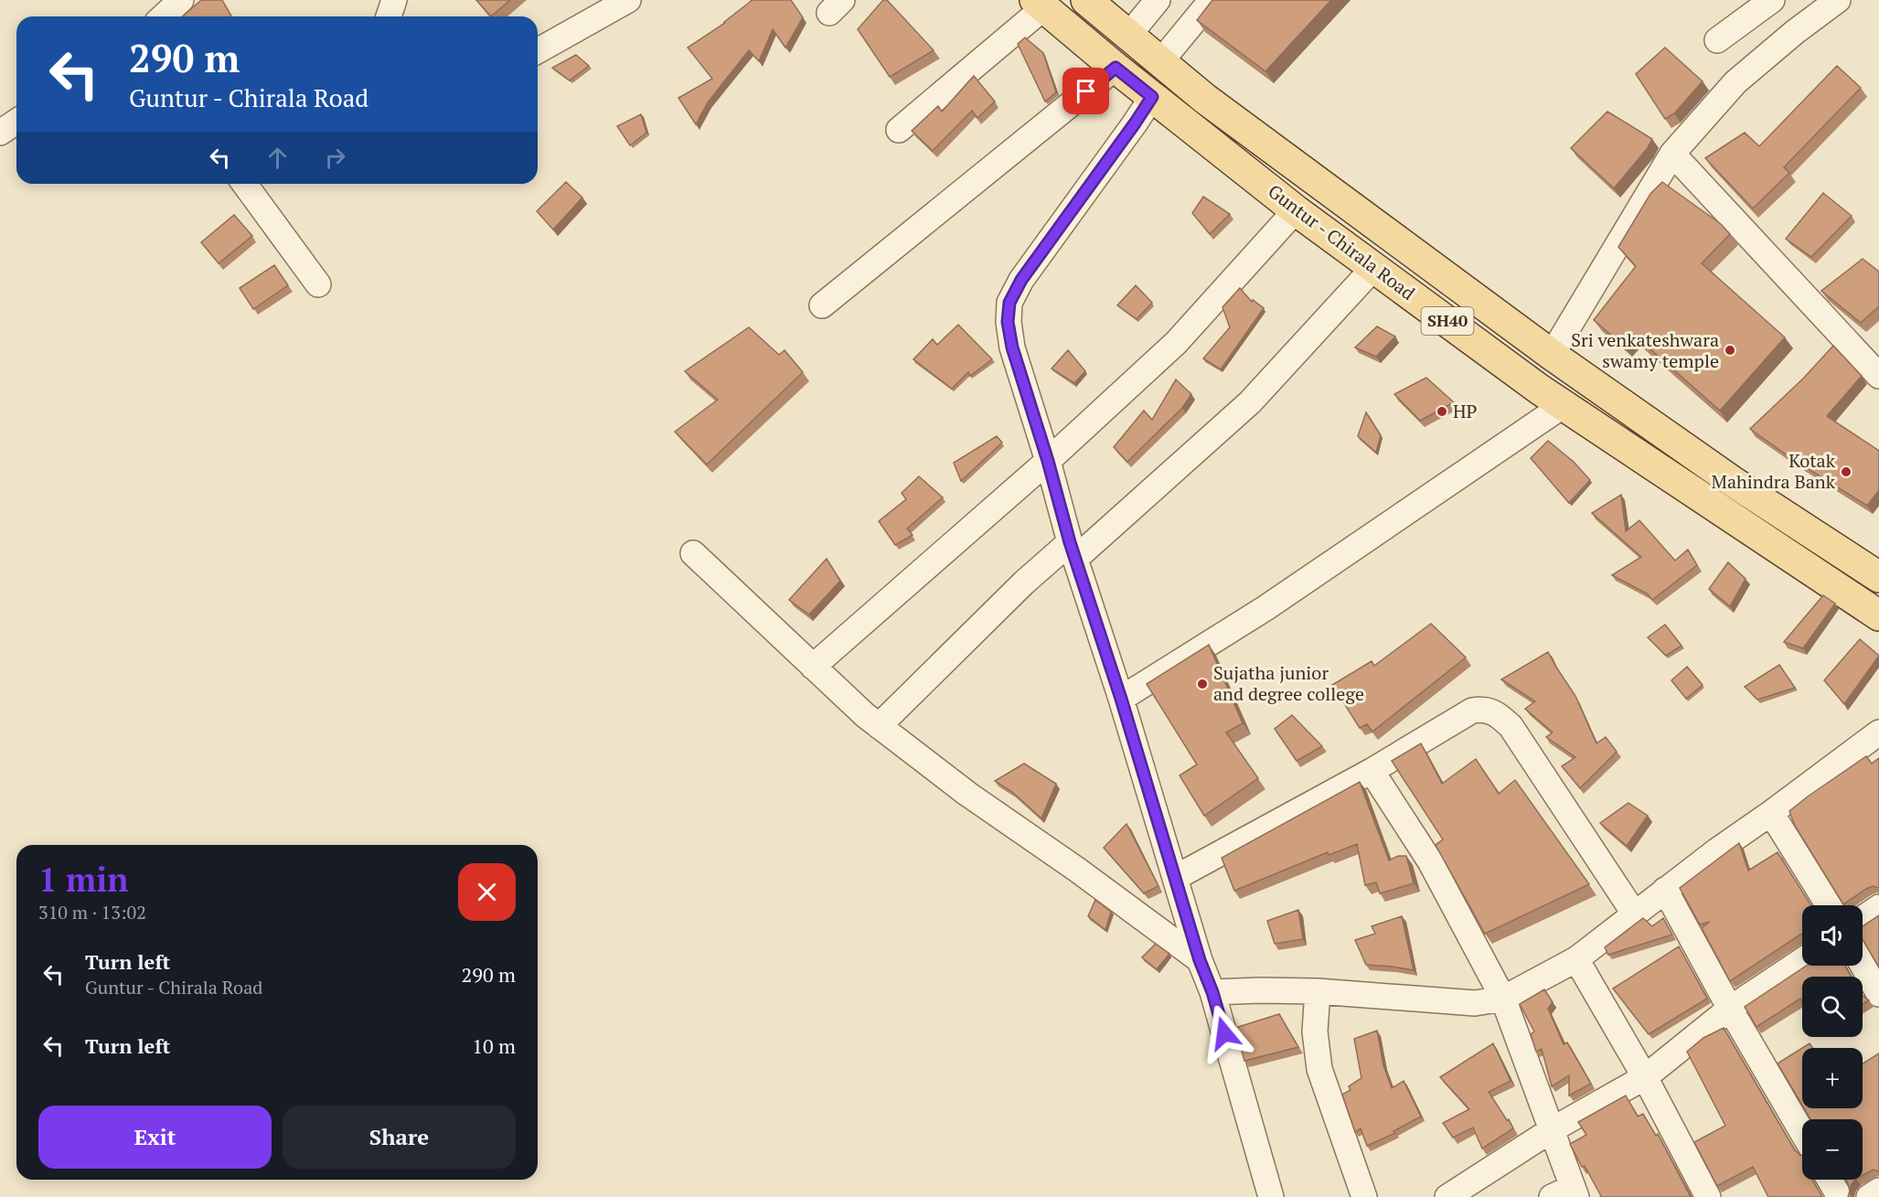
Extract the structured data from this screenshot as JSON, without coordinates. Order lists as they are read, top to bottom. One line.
{"streets":{"main road":["Guntur - Chirala Road","SH40"]},"places":["Sri venkateshwara swamy temple","HP","Kotak Mahindra Bank","Sujatha junior and degree college"],"page":{"turn":["290 m","Guntur - Chirala Road"],"heading":["1 min","310 m · 13:02"],"map_buttons":["+","−"],"list":[{"name":"Turn left","note":"Guntur - Chirala Road","value":"290 m"},{"name":"Turn left","value":"10 m"}],"buttons":["Exit","Share"]}}
